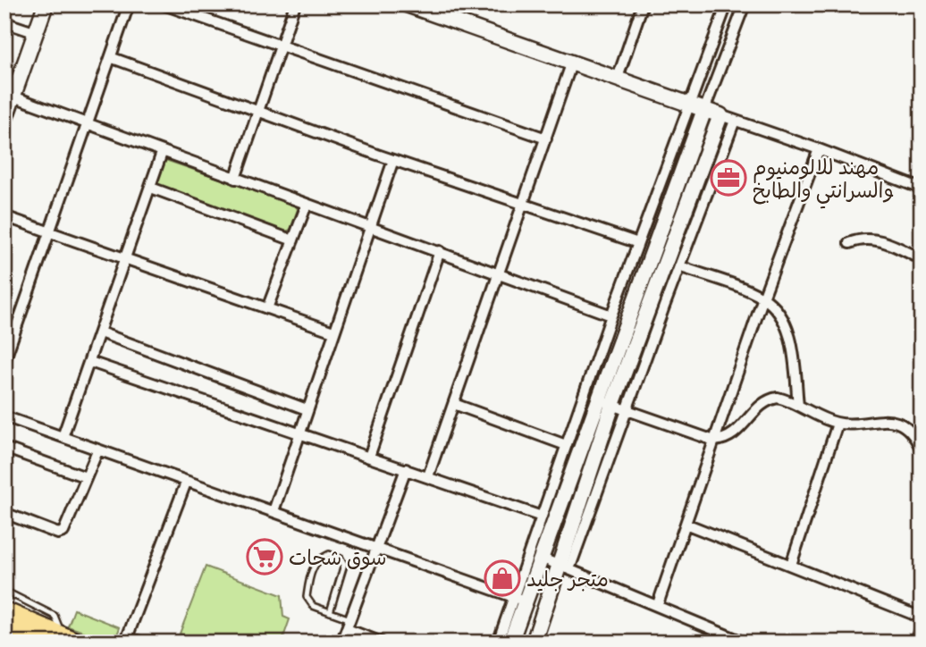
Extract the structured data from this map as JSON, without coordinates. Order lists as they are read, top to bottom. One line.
{"places":{"office":["مهند للالومنيوم والسرانتي والطابخ"],"supermarket":["سوق شحات"],"shop":["متجر جليد"]}}
